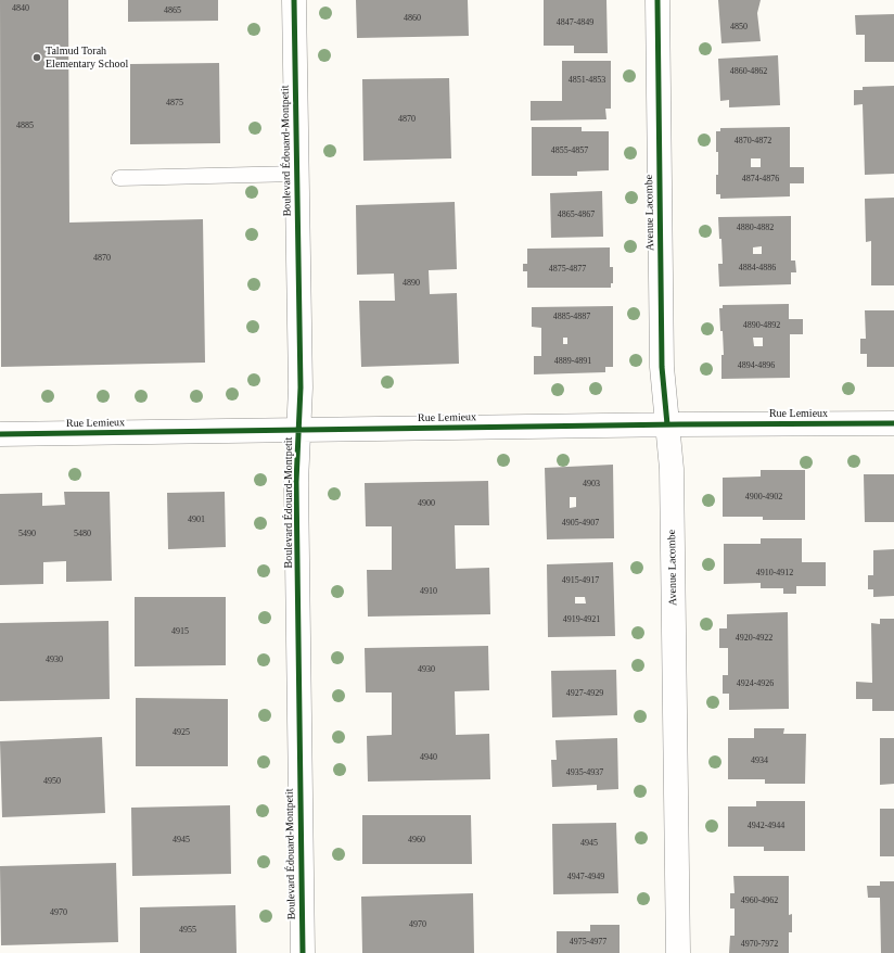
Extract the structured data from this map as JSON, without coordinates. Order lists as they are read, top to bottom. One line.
{"streets":{"street":["Boulevard Édouard-Montpetit","Avenue Lacombe","Rue Lemieux"]},"crossings":[["Boulevard Édouard-Montpetit","Rue Lemieux"],["Avenue Lacombe","Rue Lemieux"]],"places":["Talmud Torah Elementary School"],"house_numbers":["4840","4865","4860","4847-4849","4850","4860-4862","4851-4853","4875","4870","4885","4870-4872","4855-4857","4874-4876","4865-4867","4880-4882","4870","4884-4886","4875-4877","4890","4885-4887","4890-4892","4889-4891","4894-4896","4903","4900-4902","4900","4901","4905-4907","5490","5480","4910-4912","4915-4917","4910","4919-4921","4915","4920-4922","4930","4930","4924-4926","4927-4929","4925","4940","4934","4935-4937","4950","4942-4944","4945","4960","4945","4947-4949","4960-4962","4970","4970","4955","4975-4977","4970-7972"]}
